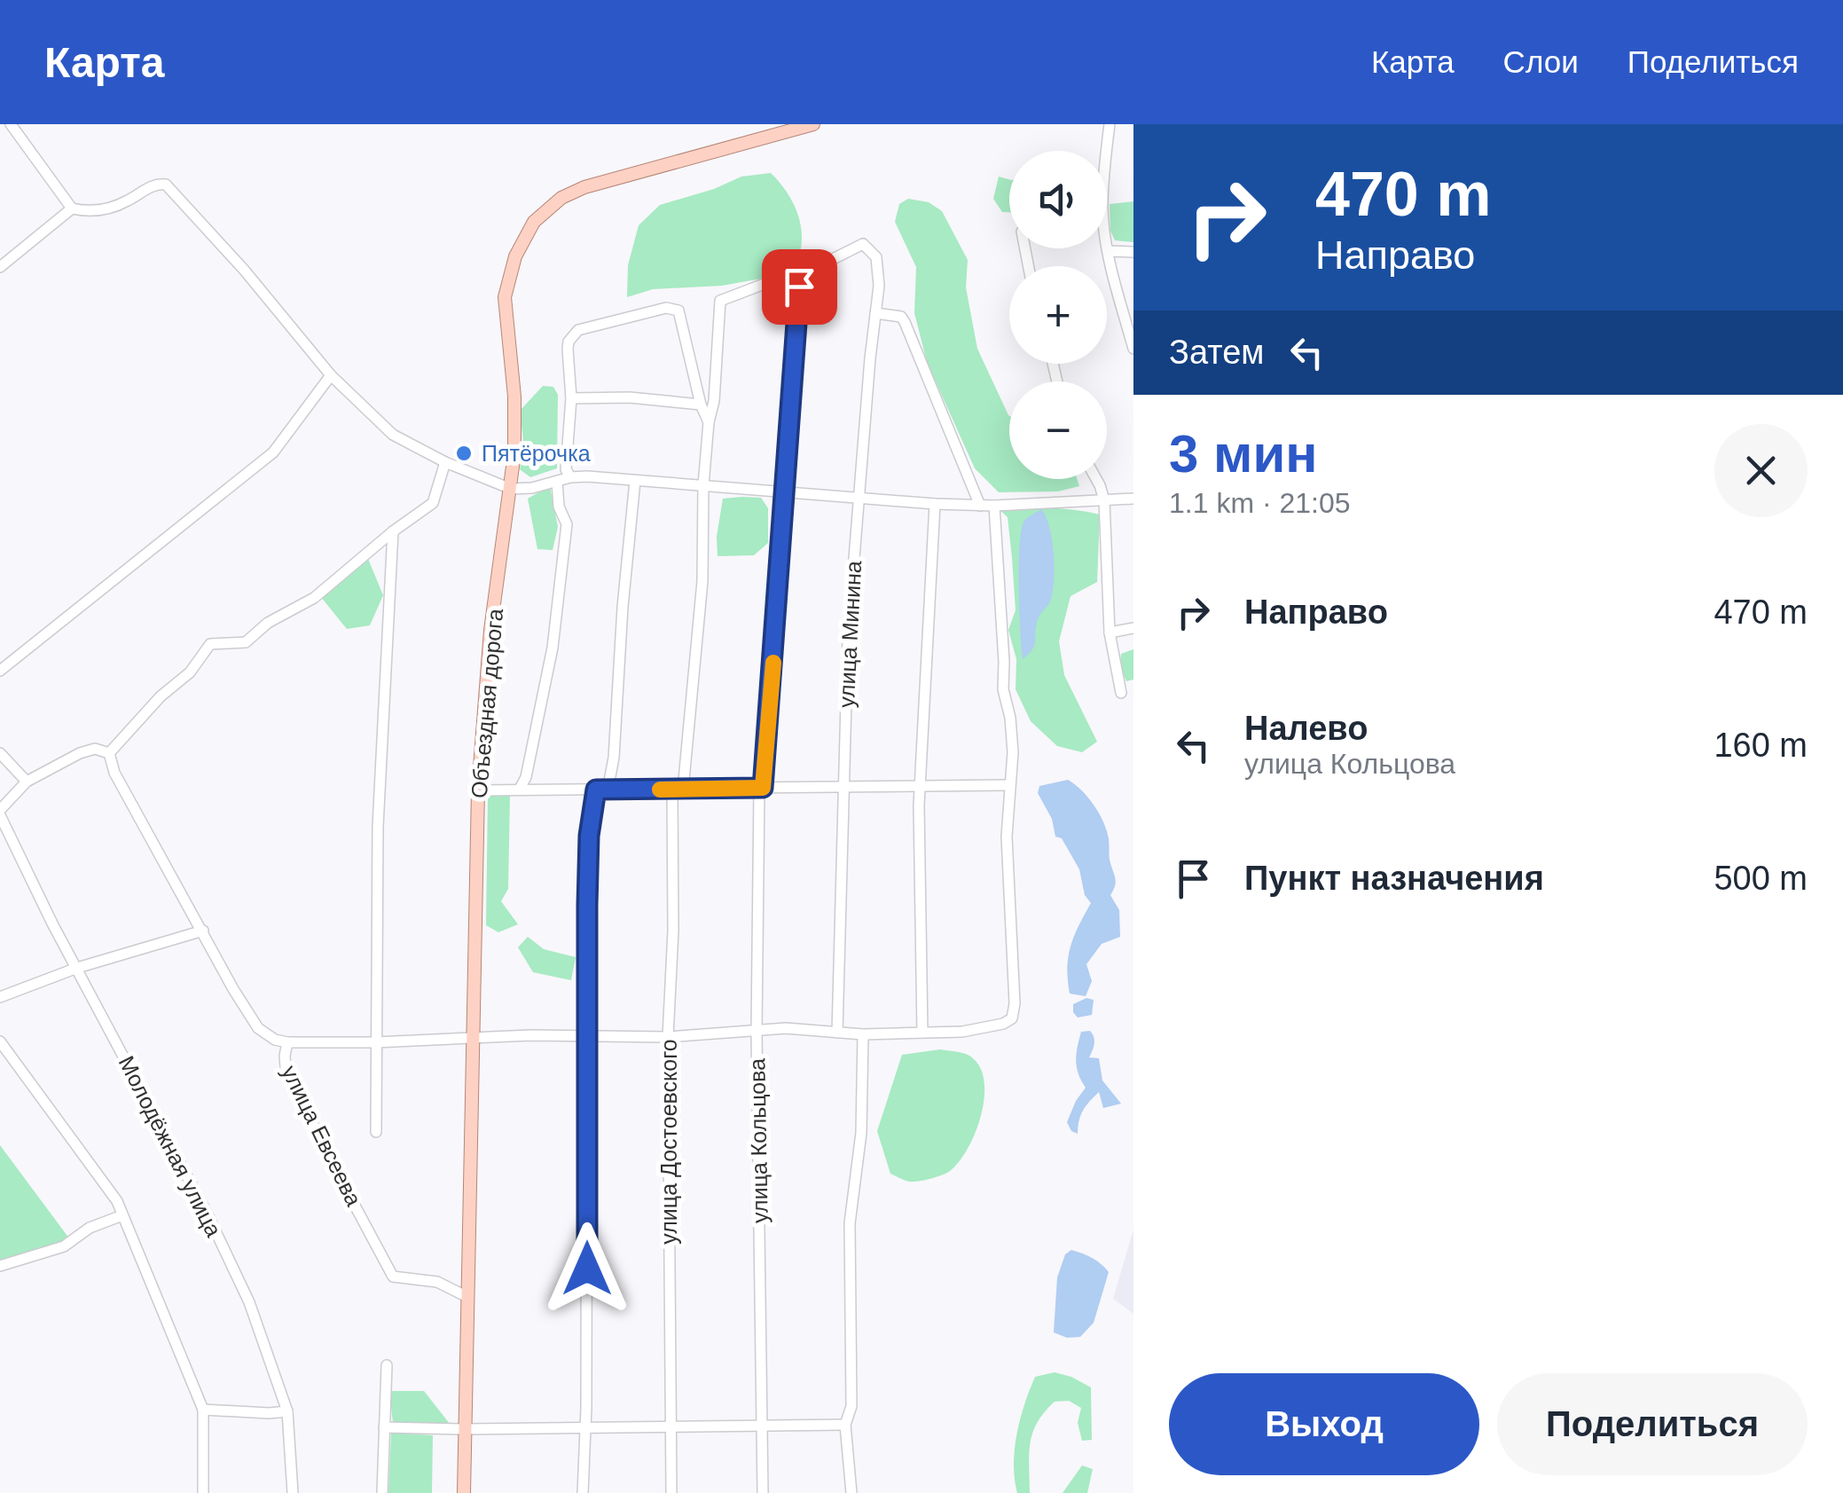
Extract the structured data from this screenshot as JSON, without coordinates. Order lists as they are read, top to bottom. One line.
{"streets":{"main road":["Объездная дорога"],"street":["улица Минина","улица Евсеева","улица Кольцова","улица Достоевского","Молодёжная улица"]},"crossings":[["улица Минина","улица Кольцова"],["улица Минина","улица Достоевского"],["Объездная дорога","улица Евсеева"],["улица Кольцова","улица Достоевского"]],"places":["Пятёрочка"],"page":{"header":"Карта","nav":["Карта","Слои","Поделиться"],"turn":["470 m","Направо"],"map_buttons":["+","−"],"then":"Затем","heading":["3 мин","1.1 km · 21:05"],"list":[{"name":"Направо","value":"470 m"},{"name":"Налево","note":"улица Кольцова","value":"160 m"},{"name":"Пункт назначения","value":"500 m"}],"buttons":["Выход","Поделиться"]}}
